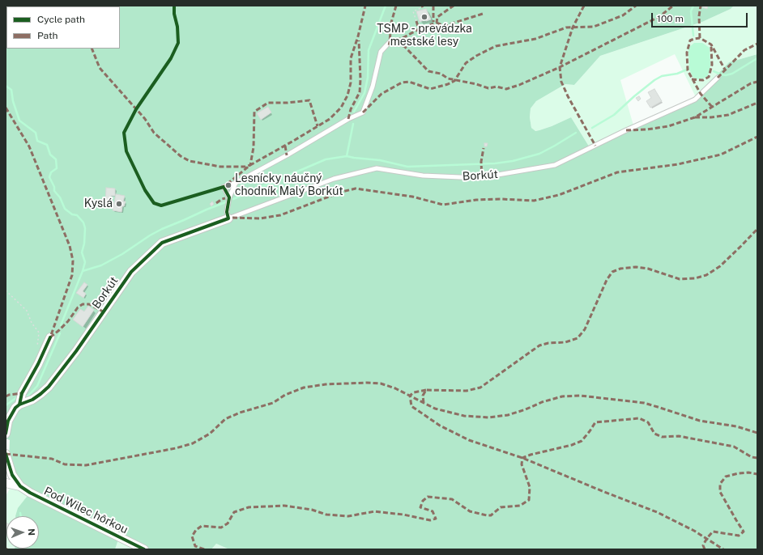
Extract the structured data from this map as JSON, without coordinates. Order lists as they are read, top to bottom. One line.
{"streets":{"street":["Borkút","Pod Wilec hôrkou"]},"places":["TSMP - prevádzka mestské lesy","Lesnícky náučný chodník Malý Borkút","Kyslá"],"legend":["Cycle path","Path"],"scale_bar":"100 m","north":"right"}
